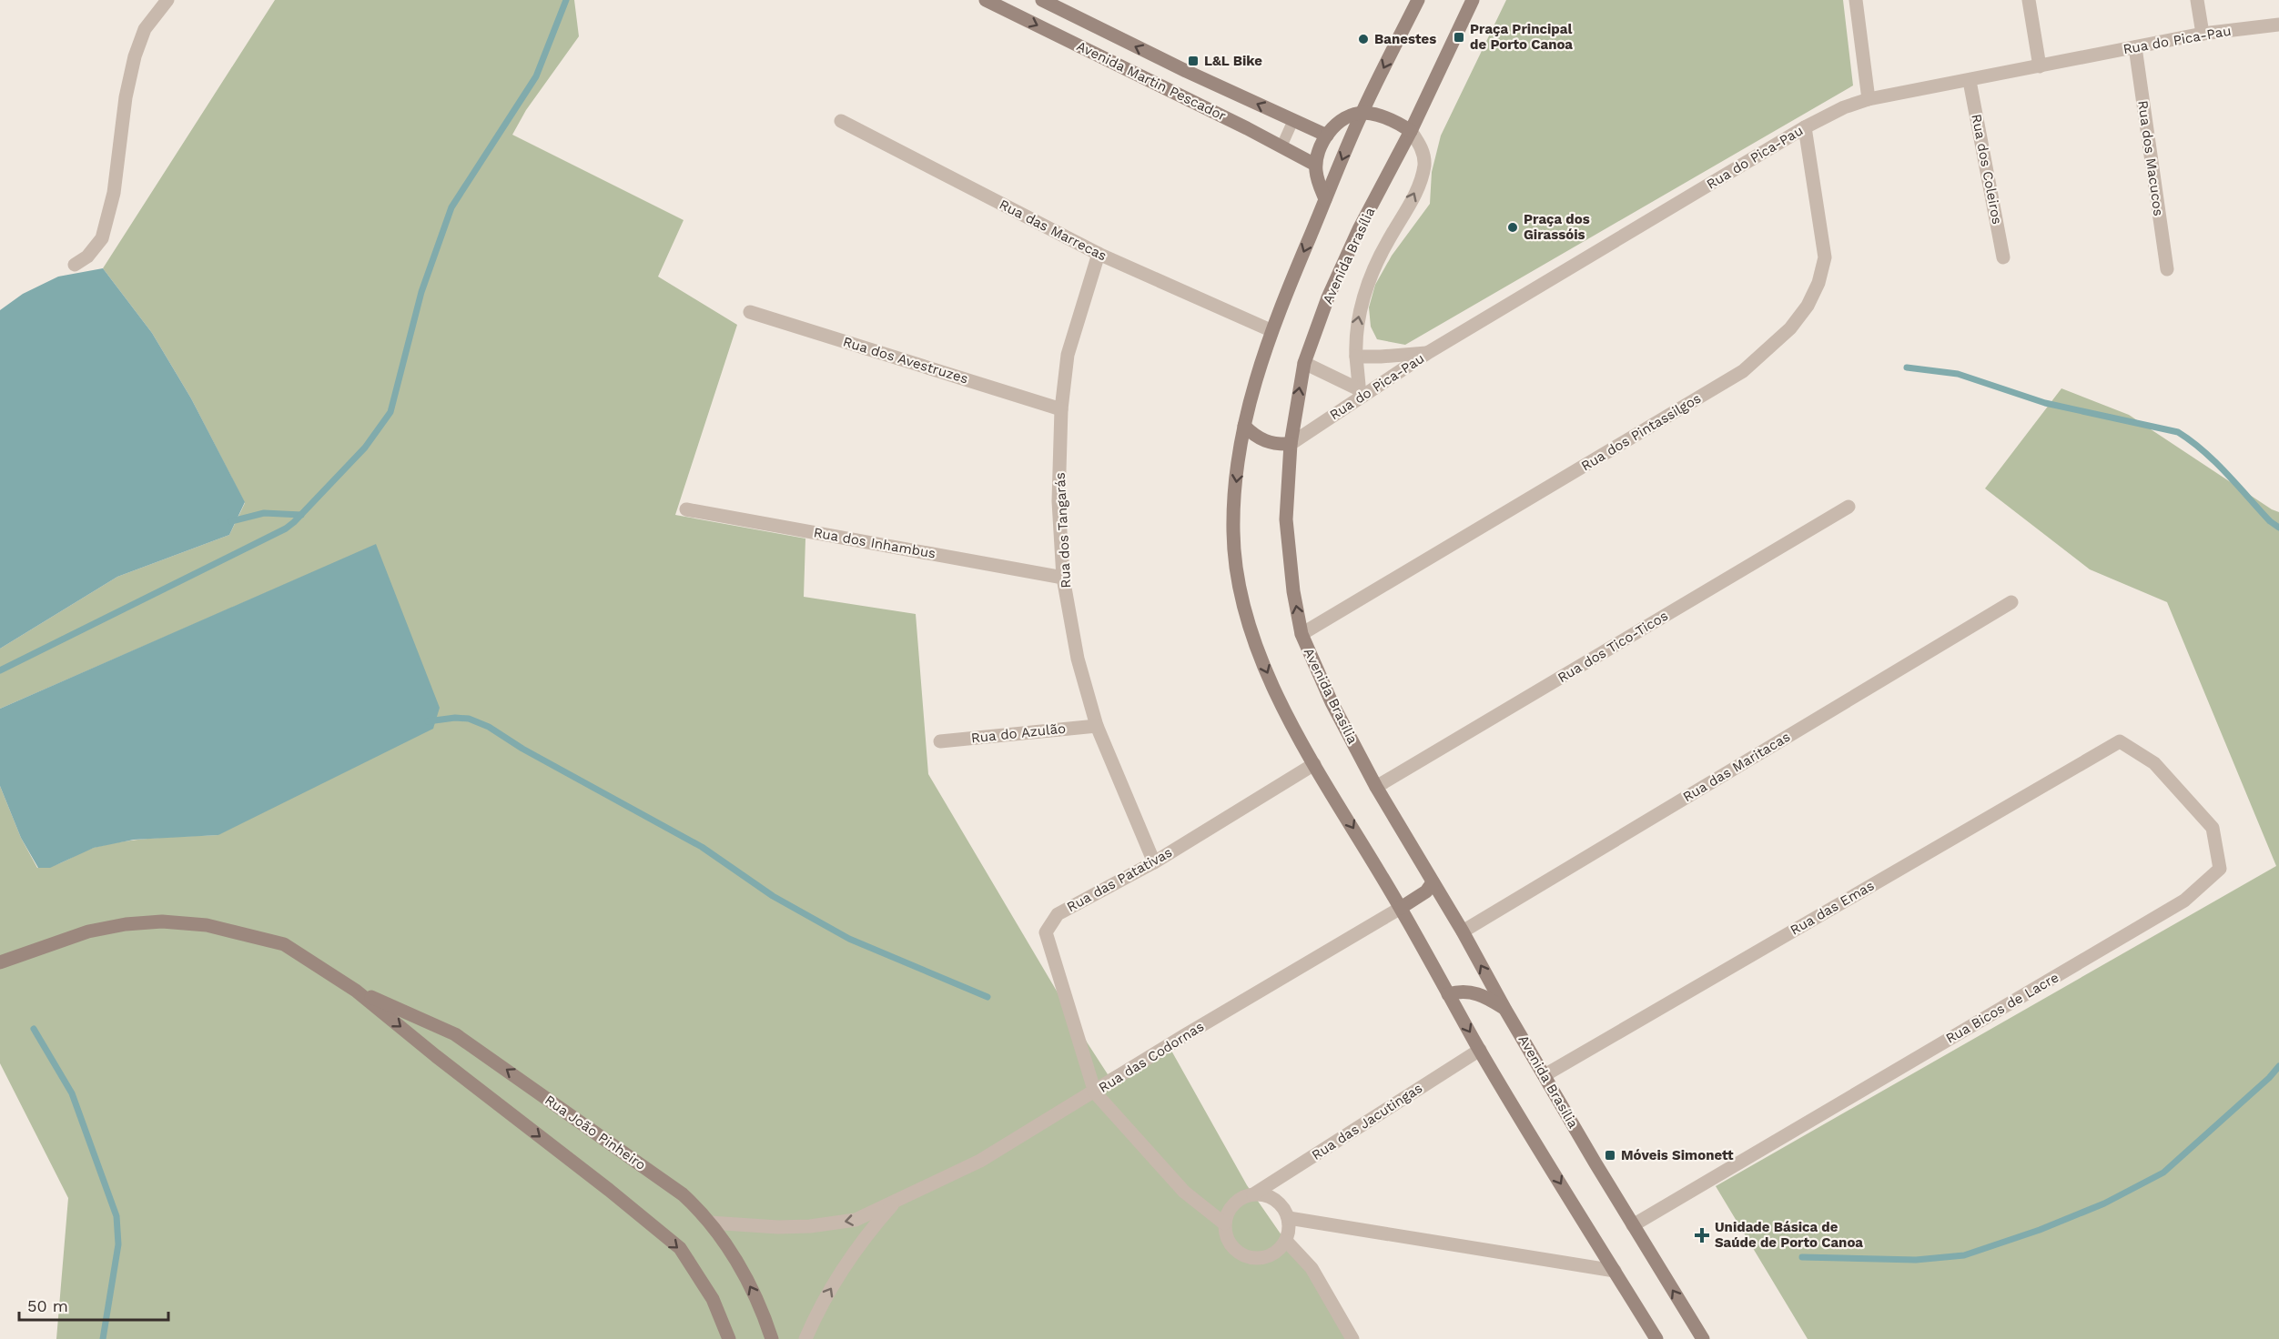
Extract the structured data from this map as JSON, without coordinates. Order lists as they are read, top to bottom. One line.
{"streets":{"street":["Rua do Pica-Pau","Avenida Martin Pescador","Rua dos Macucos","Rua dos Coleiros","Rua das Marrecas","Avenida Brasília","Rua dos Avestruzes","Rua dos Pintassilgos","Rua dos Tangarás","Rua dos Inhambus","Rua dos Tico-Ticos","Rua do Azulão","Rua das Maritacas","Rua das Patativas","Rua das Emas","Rua Bicos de Lacre","Rua das Codornas","Rua das Jacutingas","Rua João Pinheiro"]},"crossings":[["Rua do Pica-Pau","Rua dos Macucos"],["Rua do Pica-Pau","Rua dos Coleiros"],["Rua do Pica-Pau","Avenida Brasília"],["Rua do Pica-Pau","Rua dos Pintassilgos"],["Rua das Marrecas","Rua dos Tangarás"],["Avenida Brasília","Rua dos Pintassilgos"],["Avenida Brasília","Rua dos Tico-Ticos"],["Avenida Brasília","Rua das Maritacas"],["Avenida Brasília","Rua das Emas"],["Avenida Brasília","Rua Bicos de Lacre"],["Rua dos Avestruzes","Rua dos Tangarás"],["Rua dos Tangarás","Rua dos Inhambus"],["Rua dos Tangarás","Rua do Azulão"],["Rua dos Tangarás","Rua das Patativas"],["Rua das Patativas","Rua das Codornas"],["Rua das Emas","Rua Bicos de Lacre"],["Rua das Codornas","Rua João Pinheiro"]],"places":{"transit":["Praça Principal de Porto Canoa","L&L Bike","Móveis Simonett"],"other":["Banestes","Praça dos Girassóis"],"health":["Unidade Básica de Saúde de Porto Canoa"]},"scale_bar":"50 m"}
